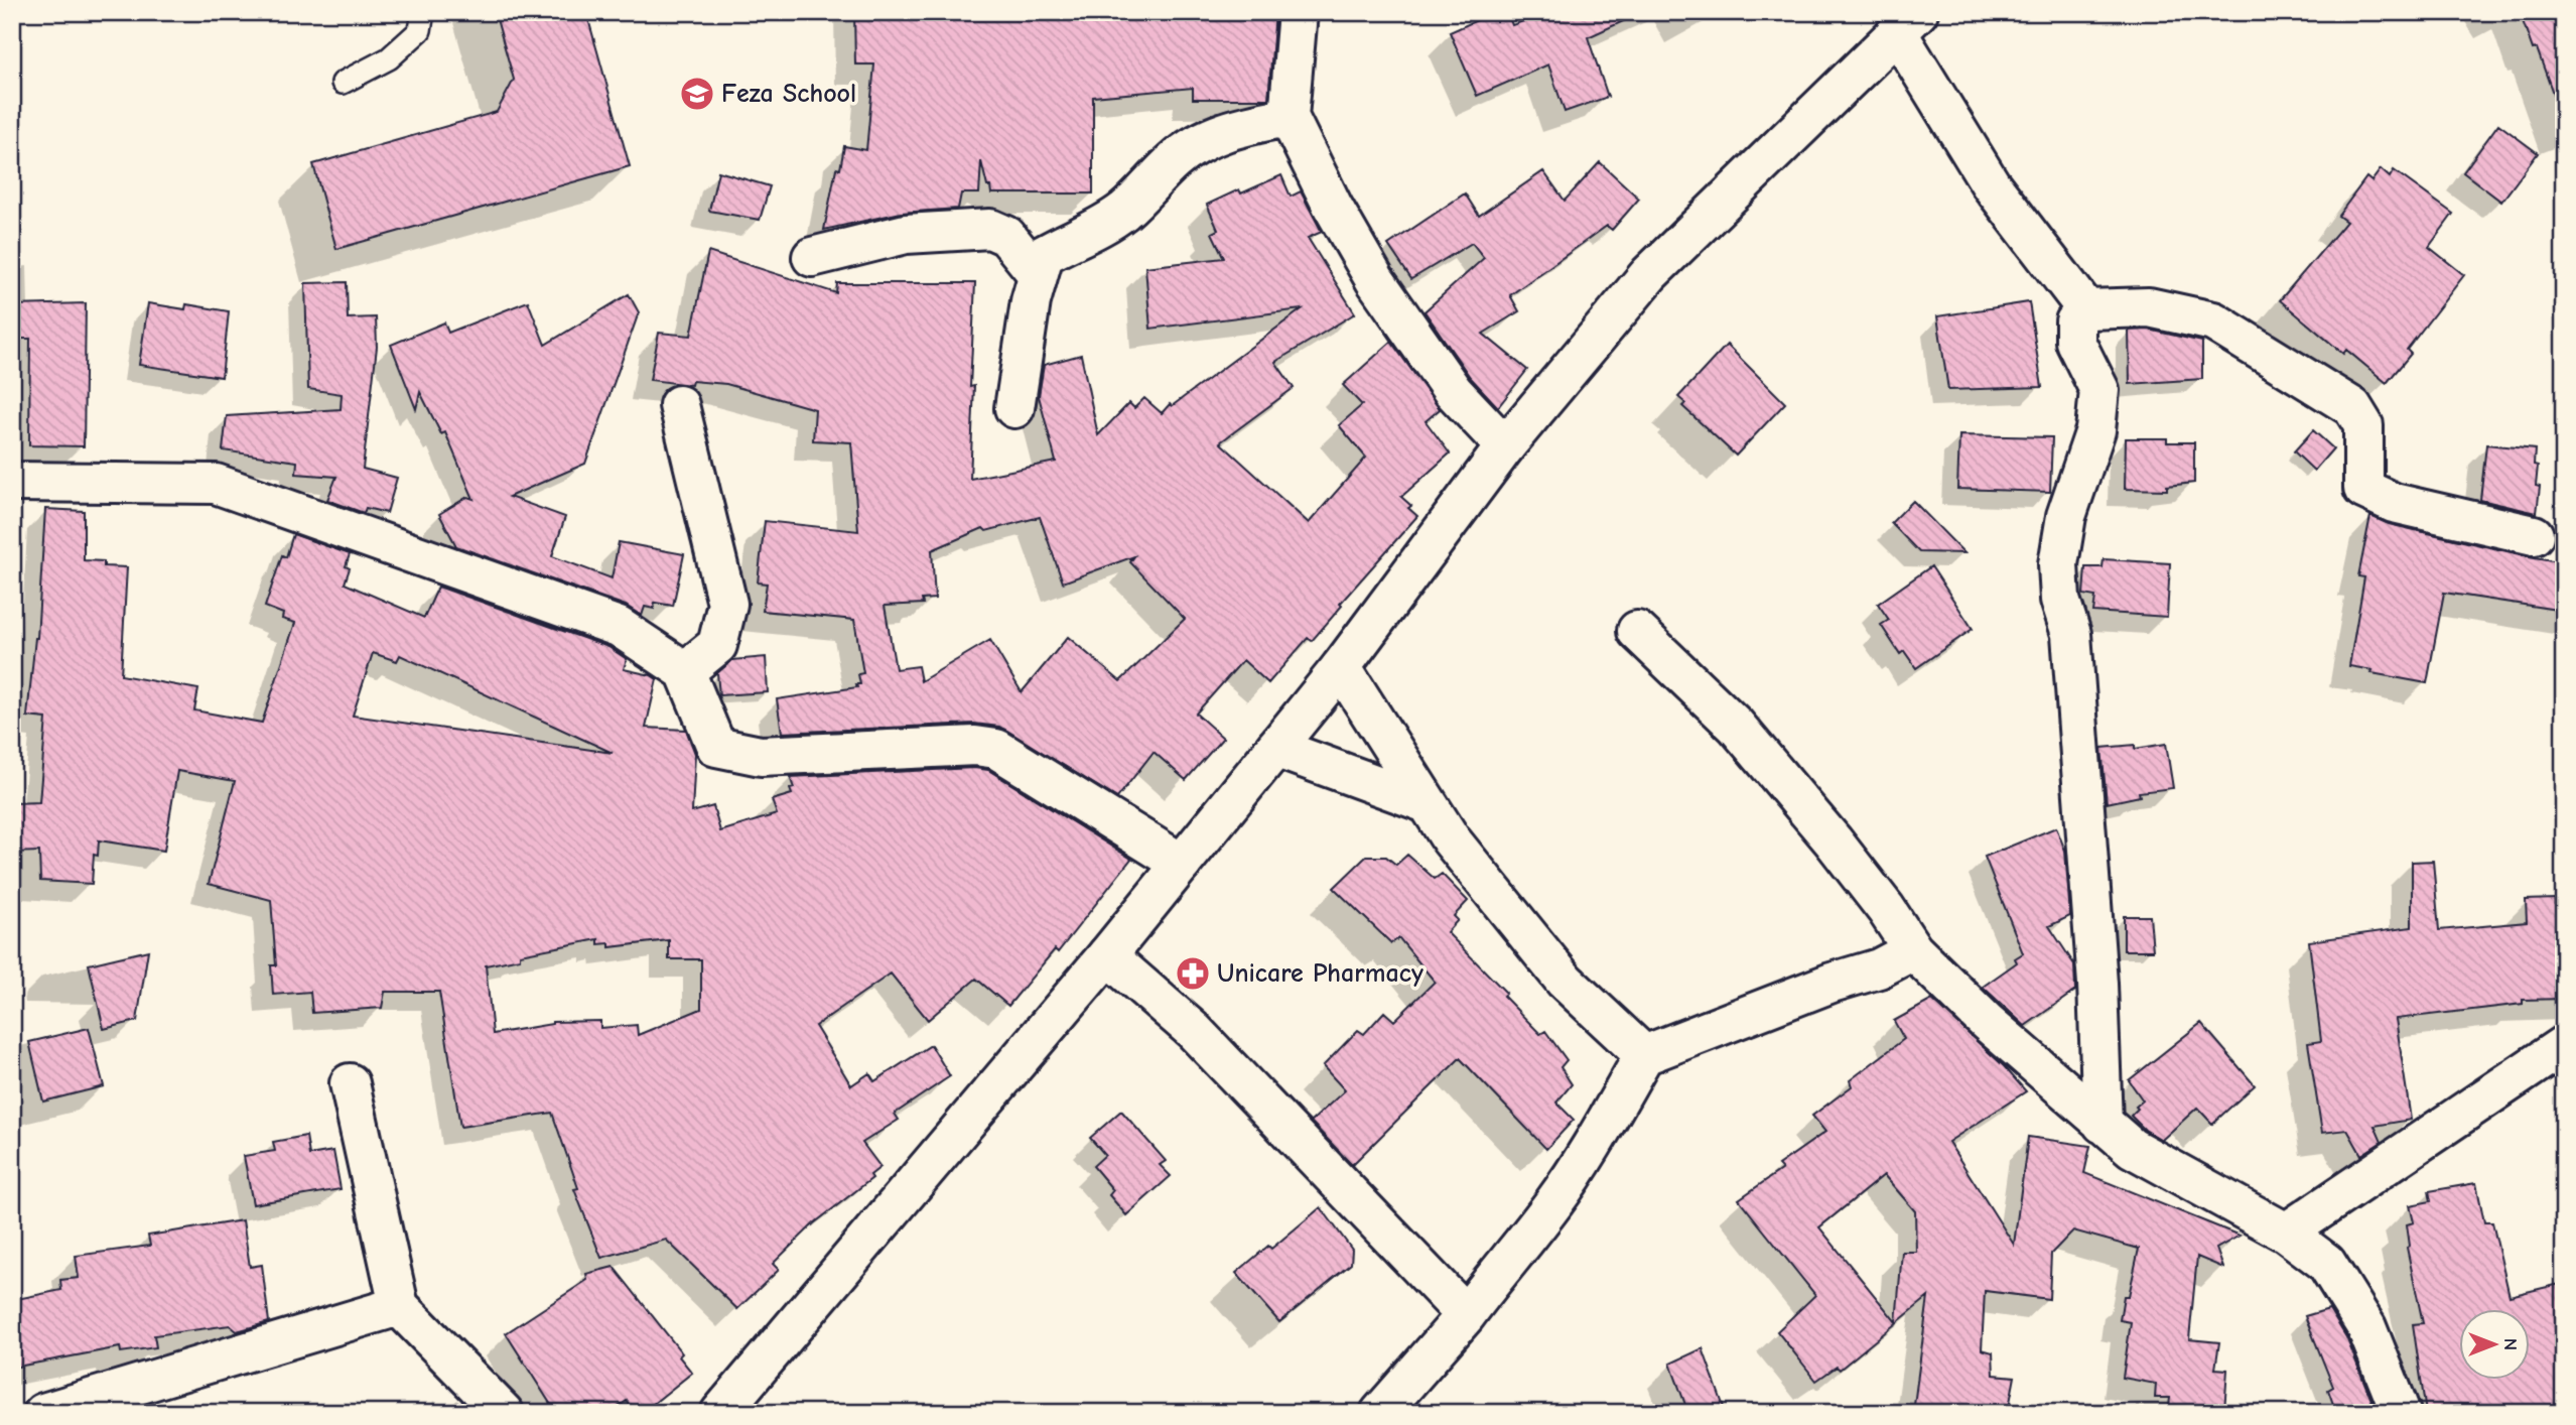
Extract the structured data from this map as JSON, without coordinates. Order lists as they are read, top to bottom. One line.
{"places":{"school or university":["Feza School"],"pharmacy":["Unicare Pharmacy"]},"north":"right"}
